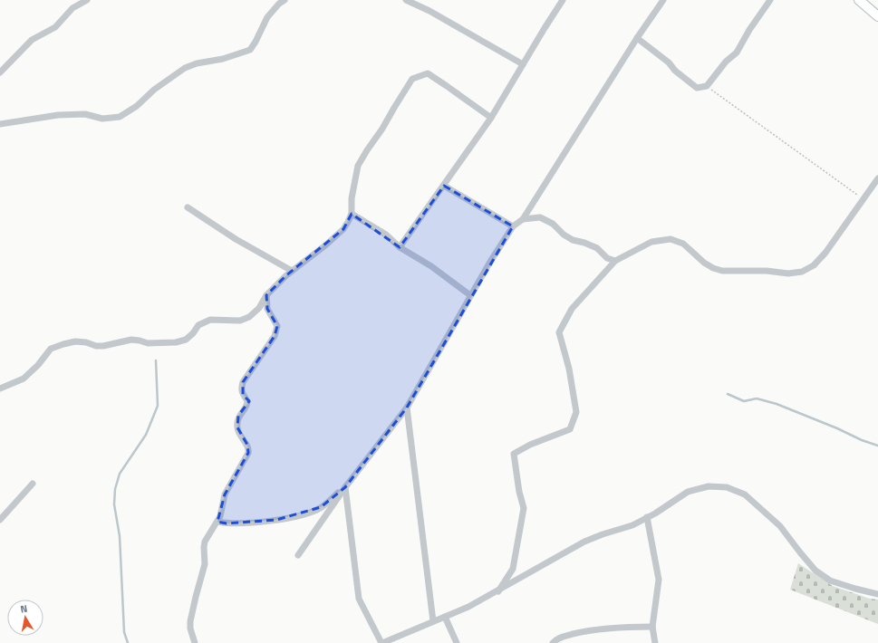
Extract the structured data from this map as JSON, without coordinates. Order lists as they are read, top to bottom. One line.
{"north":"top"}
